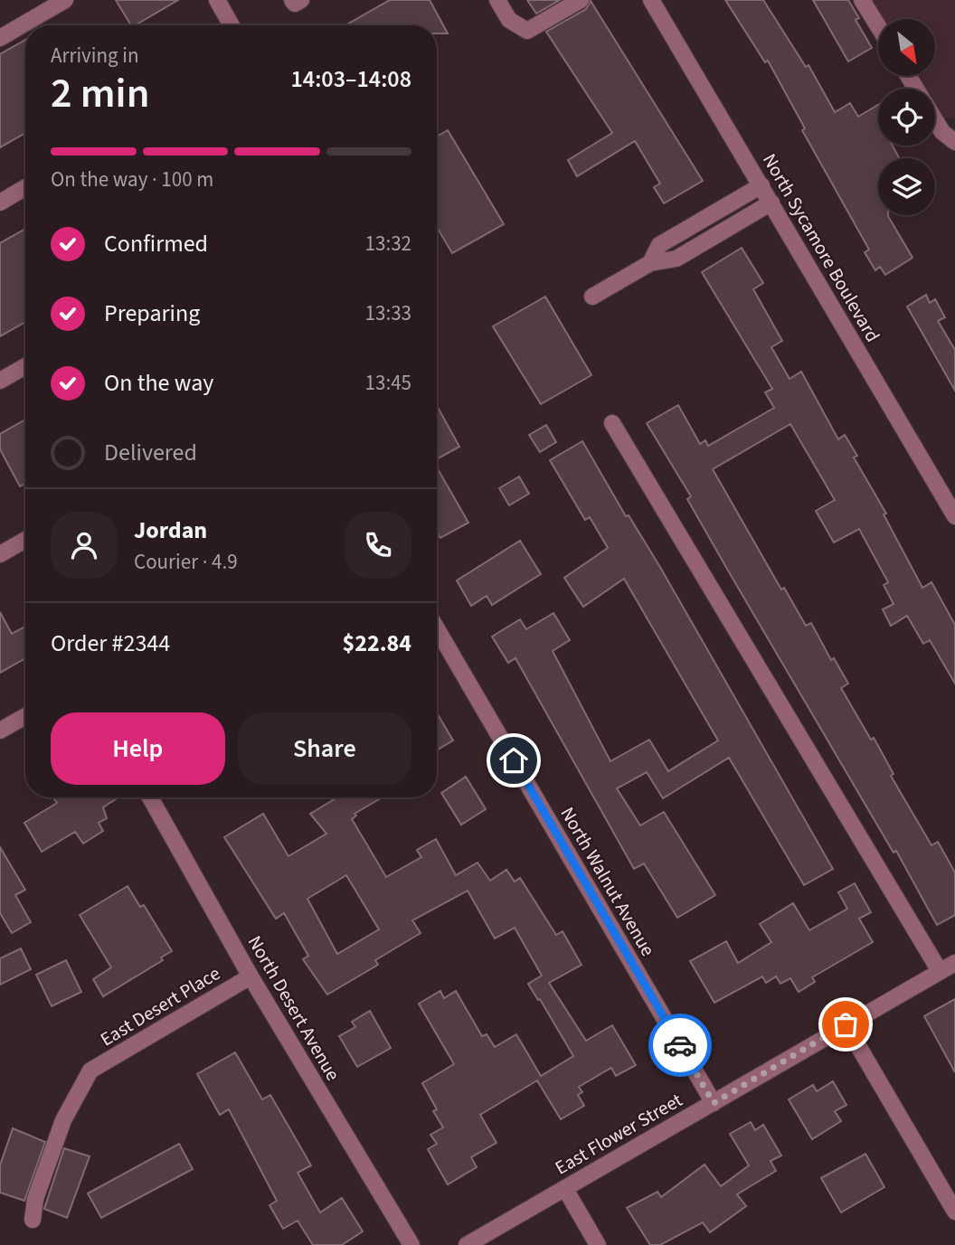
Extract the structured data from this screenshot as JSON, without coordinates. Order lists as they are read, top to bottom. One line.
{"streets":{"street":["North Sycamore Boulevard","North Walnut Avenue","East Desert Place","North Desert Avenue","East Flower Street"]},"crossings":[["North Walnut Avenue","East Flower Street"],["East Desert Place","North Desert Avenue"]],"north":"bottom right","page":{"heading":["2 min","Arriving in","14:03–14:08"],"panel":["Jordan","Courier · 4.9","Order #2344","$22.84"],"bar":"On the way · 100 m","list":[["Confirmed","13:32"],["Preparing","13:33"],["On the way","13:45"],"Delivered"],"buttons":["Help","Share"]}}
